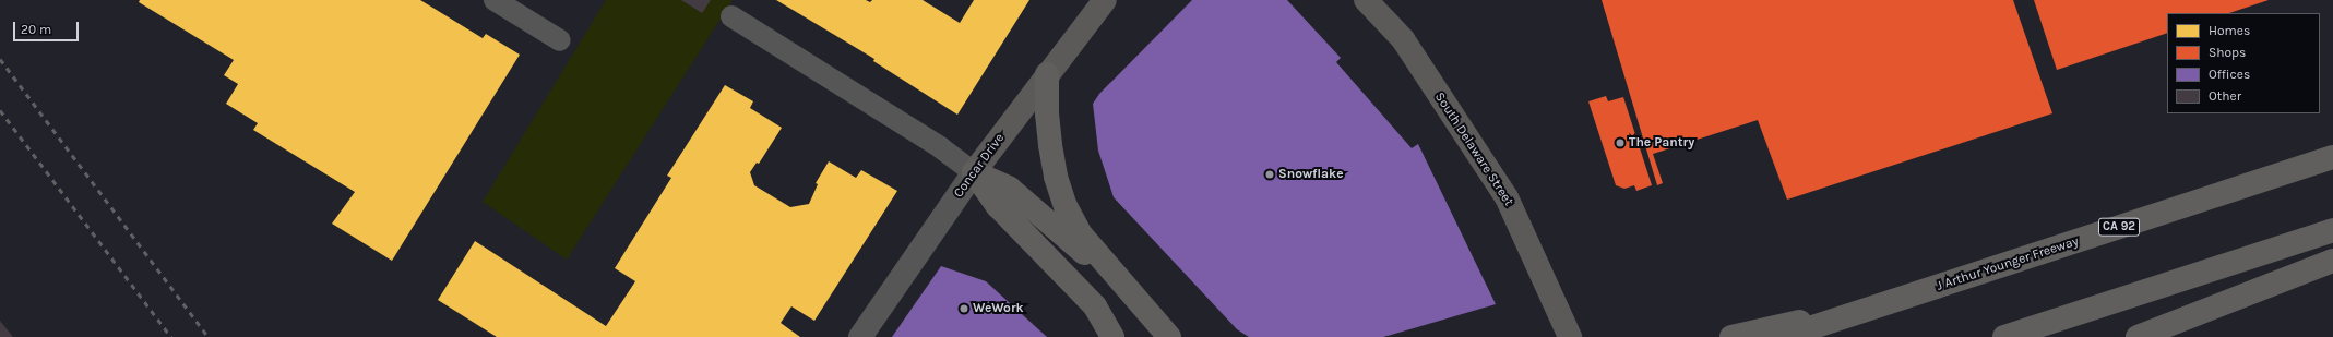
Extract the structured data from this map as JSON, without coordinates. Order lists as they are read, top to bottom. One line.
{"streets":{"highway":["CA 92","J Arthur Younger Freeway"],"main road":["South Delaware Street","Concar Drive"]},"places":["The Pantry","Snowflake","WeWork"],"legend":["Homes","Shops","Offices","Other"],"scale_bar":"20 m"}
